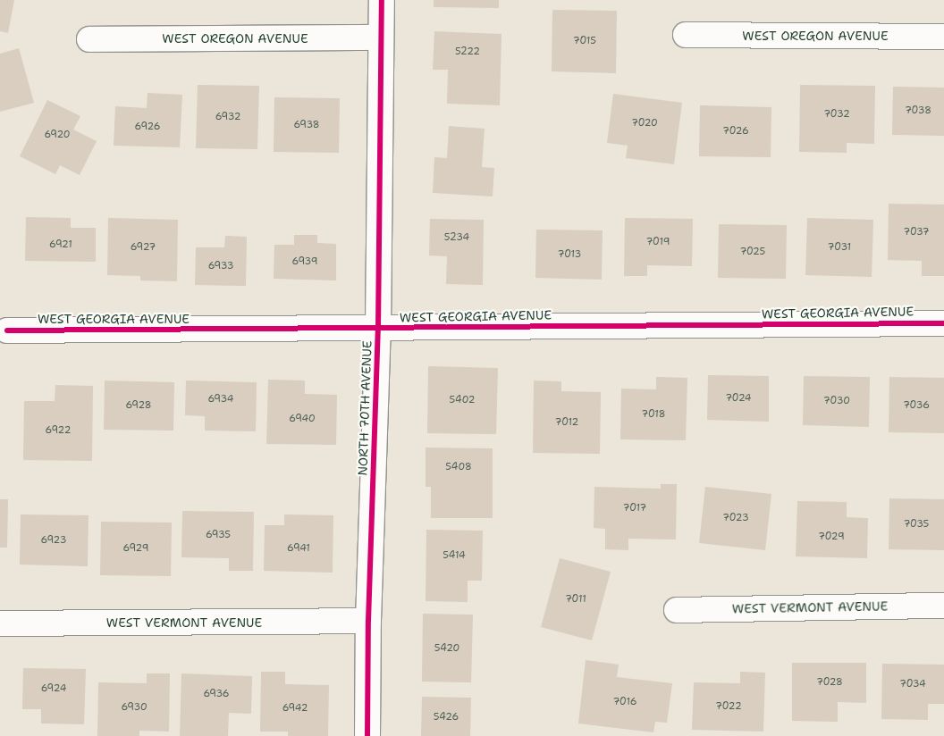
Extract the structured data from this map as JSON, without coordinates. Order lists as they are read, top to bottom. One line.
{"streets":{"street":["WEST OREGON AVENUE","WEST GEORGIA AVENUE","NORTH 70TH AVENUE","WEST VERMONT AVENUE"]},"crossings":[["WEST OREGON AVENUE","NORTH 70TH AVENUE"],["WEST GEORGIA AVENUE","NORTH 70TH AVENUE"],["NORTH 70TH AVENUE","WEST VERMONT AVENUE"]],"house_numbers":["7015","5222","7038","7032","6932","7020","6938","6926","7026","6920","7037","5234","7019","6921","6927","7031","7025","7013","6939","6933","7024","6934","5402","7030","6928","7036","7018","6940","7012","6922","5408","7017","7023","7035","6935","7029","6923","6929","6941","5414","7011","5420","7028","7034","6924","6936","7016","7022","6930","6942","5426"]}
